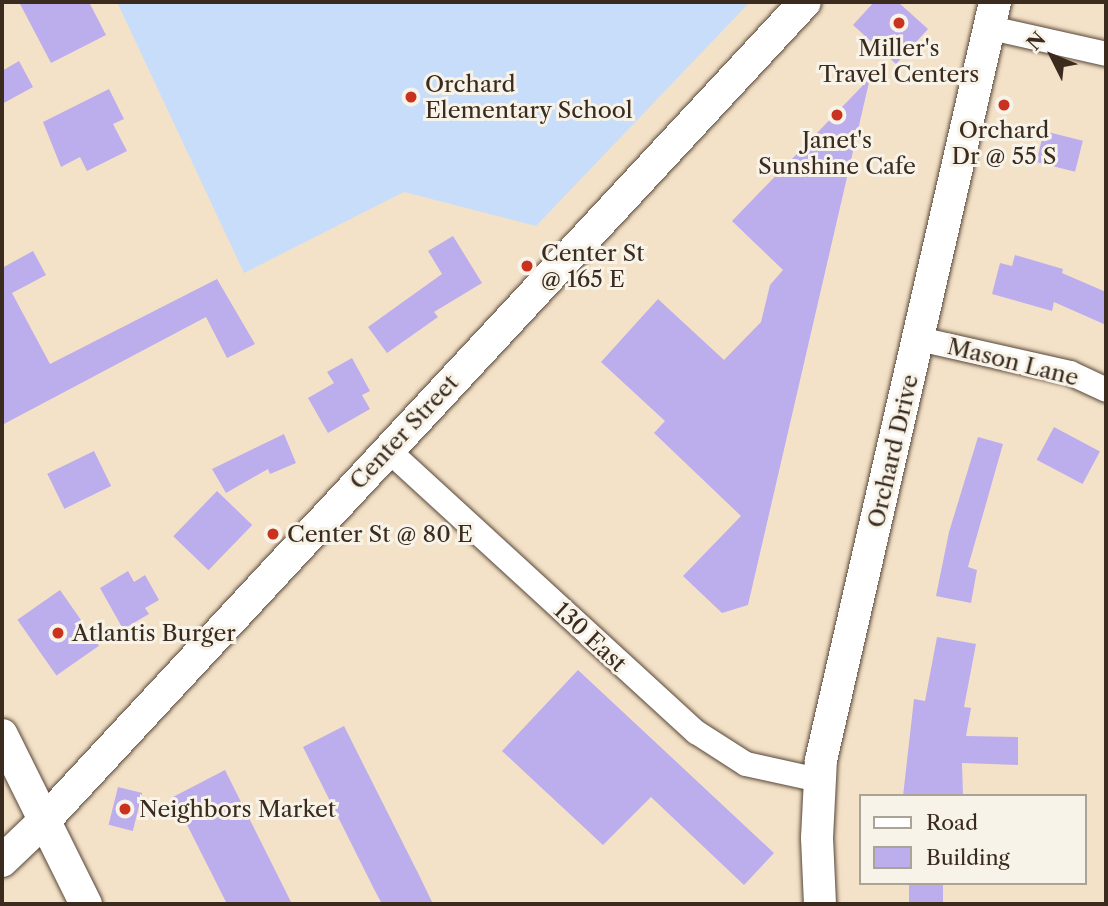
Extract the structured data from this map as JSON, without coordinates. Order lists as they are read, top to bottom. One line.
{"streets":{"main road":["Center Street","Orchard Drive"],"street":["Mason Lane","130 East"]},"crossings":[["Mason Lane","Orchard Drive"],["Center Street","130 East"],["Orchard Drive","130 East"]],"places":["Miller's Travel Centers","Orchard Elementary School","Orchard Dr @ 55 S","Janet's Sunshine Cafe","Center St @ 165 E","Center St @ 80 E","Atlantis Burger","Neighbors Market"],"legend":["Road","Building"],"north":"top left"}
